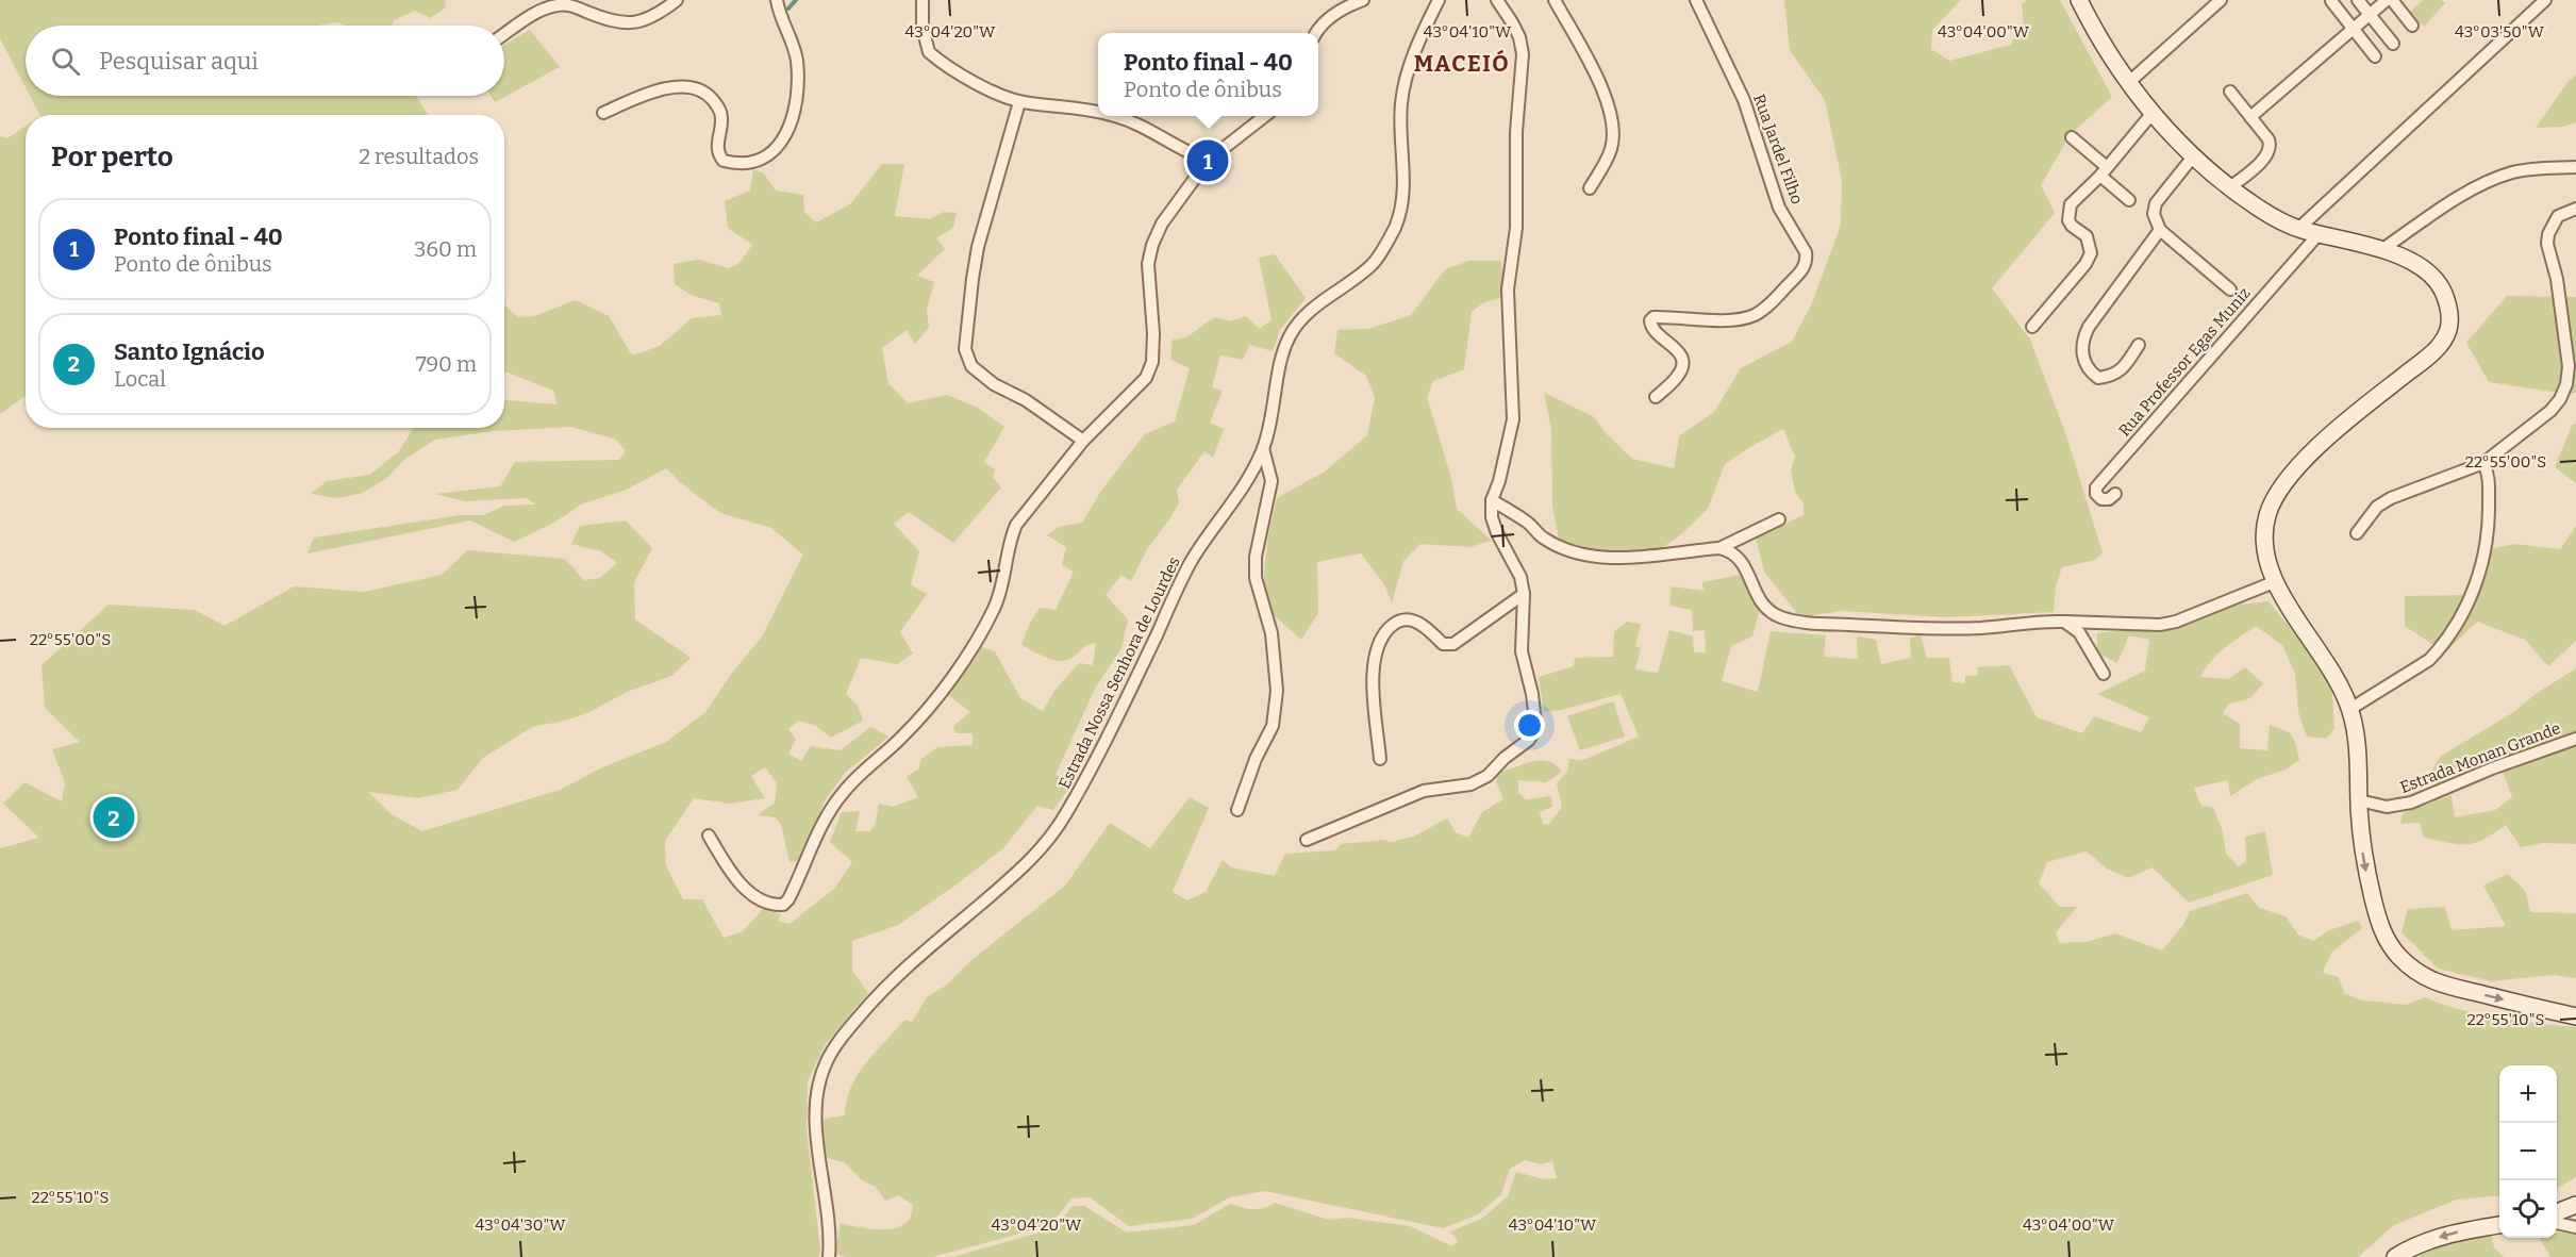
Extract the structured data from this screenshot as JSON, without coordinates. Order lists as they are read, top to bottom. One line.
{"streets":{"street":["Rua Jardel Filho","Rua Professor Egas Muniz","Estrada Nossa Senhora de Lourdes","Estrada Monan Grande"]},"districts":["MACEIÓ"],"page":{"search":"Pesquisar aqui","popup":["Ponto final - 40","Ponto de ônibus"],"heading":["Por perto","2 resultados"],"pins":["1","2"],"list":[{"mark":"1","name":"Ponto final - 40","note":"Ponto de ônibus","value":"360 m"},{"mark":"2","name":"Santo Ignácio","note":"Local","value":"790 m"}],"map_buttons":["+","−"]},"coordinates":["43°04'20\"W","43°04'10\"W","43°04'00\"W","43°03'50\"W","22°55'00\"S","22°55'10\"S","43°04'30\"W"]}
